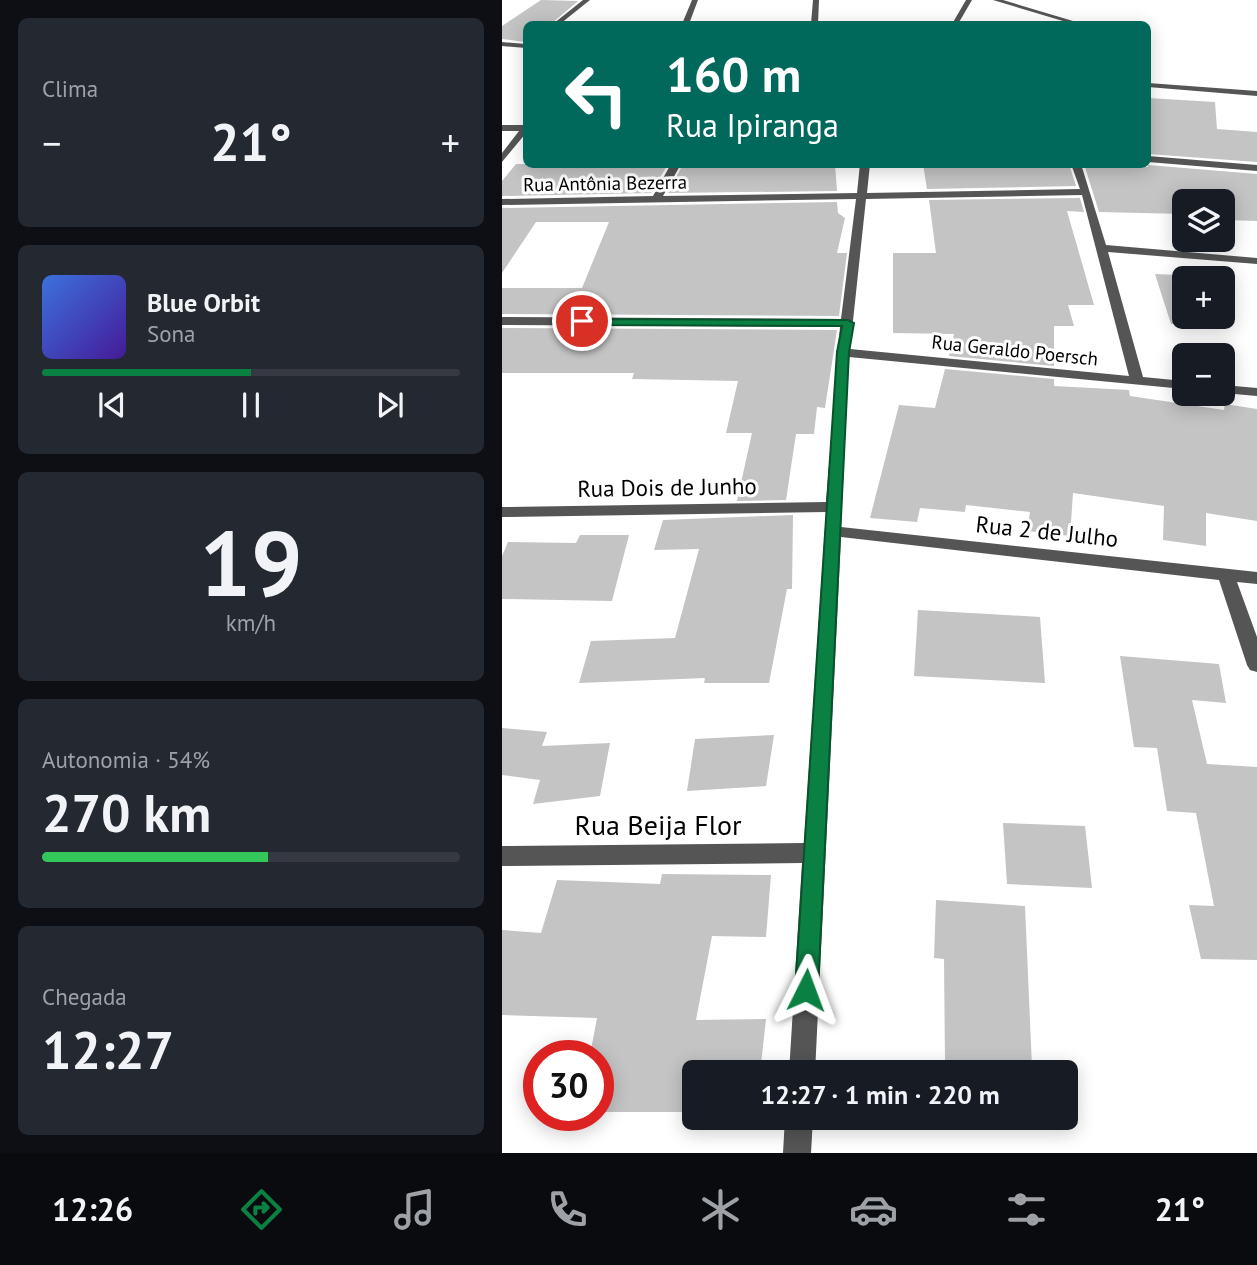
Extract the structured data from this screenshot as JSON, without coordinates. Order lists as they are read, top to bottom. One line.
{"streets":{"street":["Rua Antônia Bezerra","Rua Geraldo Poersch","Rua Dois de Junho","Rua 2 de Julho","Rua Beija Flor"]},"page":{"tile":["Clima",["19","km/h"],["Autonomia · 54%","270 km"],["Chegada","12:27"]],"turn":["160 m","Rua Ipiranga"],"heat":["−","21°","+"],"map_buttons":["+","−"],"song":["Blue Orbit","Sona"],"limit":"30","trip":"12:27 · 1 min · 220 m","tabs":["12:26","21°"]}}
